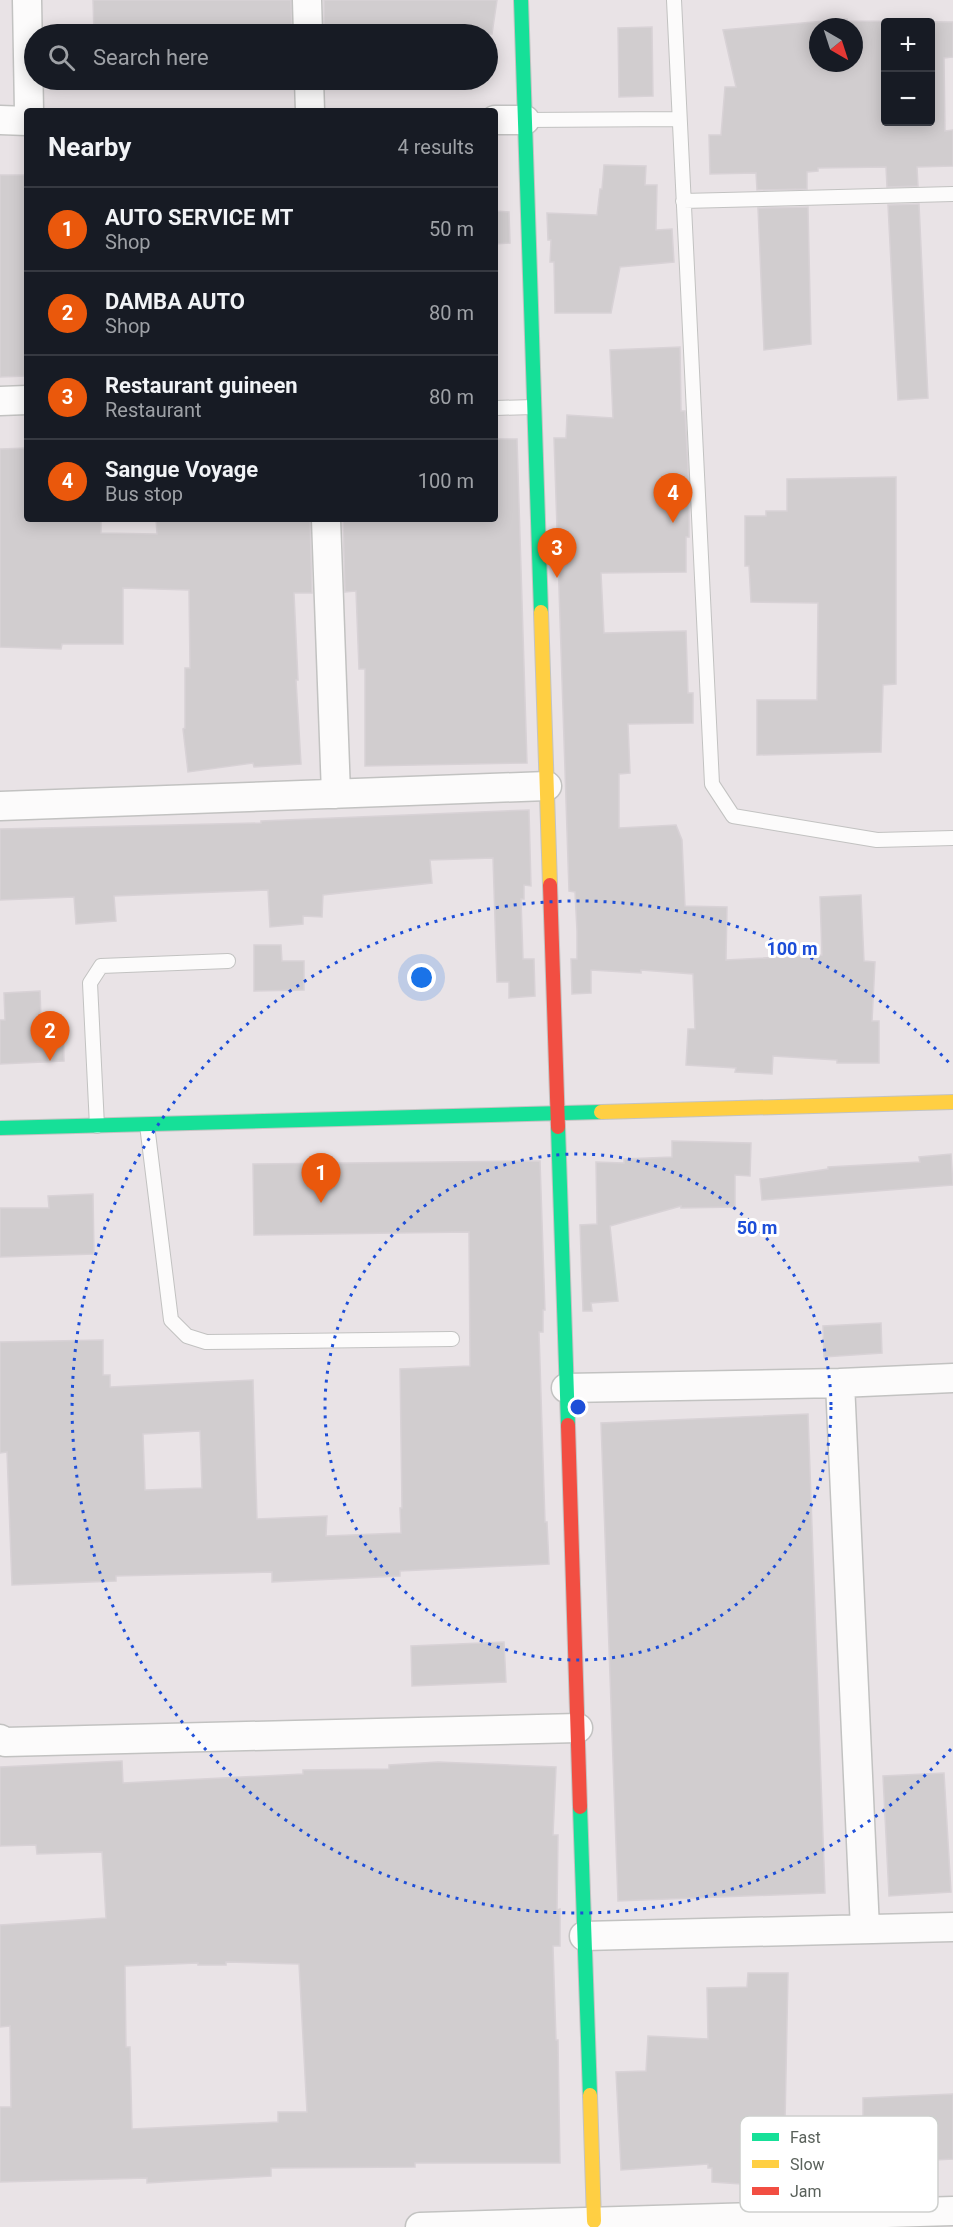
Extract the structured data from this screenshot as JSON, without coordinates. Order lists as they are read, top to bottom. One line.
{"legend":["Fast","Slow","Jam"],"north":"bottom right","page":{"map_buttons":["+","−"],"search":"Search here","heading":["Nearby","4 results"],"list":[{"mark":"1","name":"AUTO SERVICE MT","note":"Shop","value":"50 m"},{"mark":"2","name":"DAMBA AUTO","note":"Shop","value":"80 m"},{"mark":"3","name":"Restaurant guineen","note":"Restaurant","value":"80 m"},{"mark":"4","name":"Sangue Voyage","note":"Bus stop","value":"100 m"}],"pins":["4","3","2","1"]},"rings":["100 m","50 m"]}
